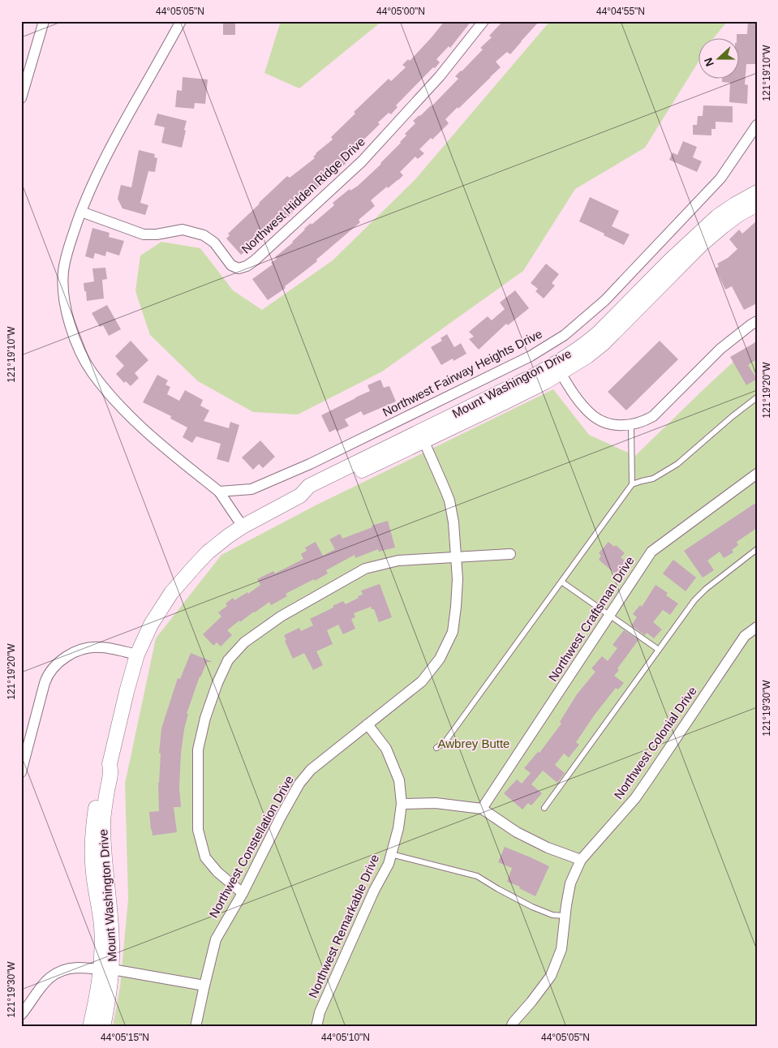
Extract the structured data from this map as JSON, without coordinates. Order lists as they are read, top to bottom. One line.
{"streets":{"main road":["Mount Washington Drive"],"street":["Northwest Hidden Ridge Drive","Northwest Fairway Heights Drive","Northwest Craftsman Drive","Northwest Colonial Drive","Northwest Constellation Drive","Northwest Remarkable Drive"]},"crossings":[["Mount Washington Drive","Northwest Constellation Drive"],["Northwest Constellation Drive","Northwest Remarkable Drive"]],"parks":["Awbrey Butte"],"north":"left","coordinates":["44°05'05\"N","44°05'00\"N","44°04'55\"N","121°19'10\"W","121°19'20\"W","121°19'30\"W","44°05'15\"N","44°05'10\"N"]}
